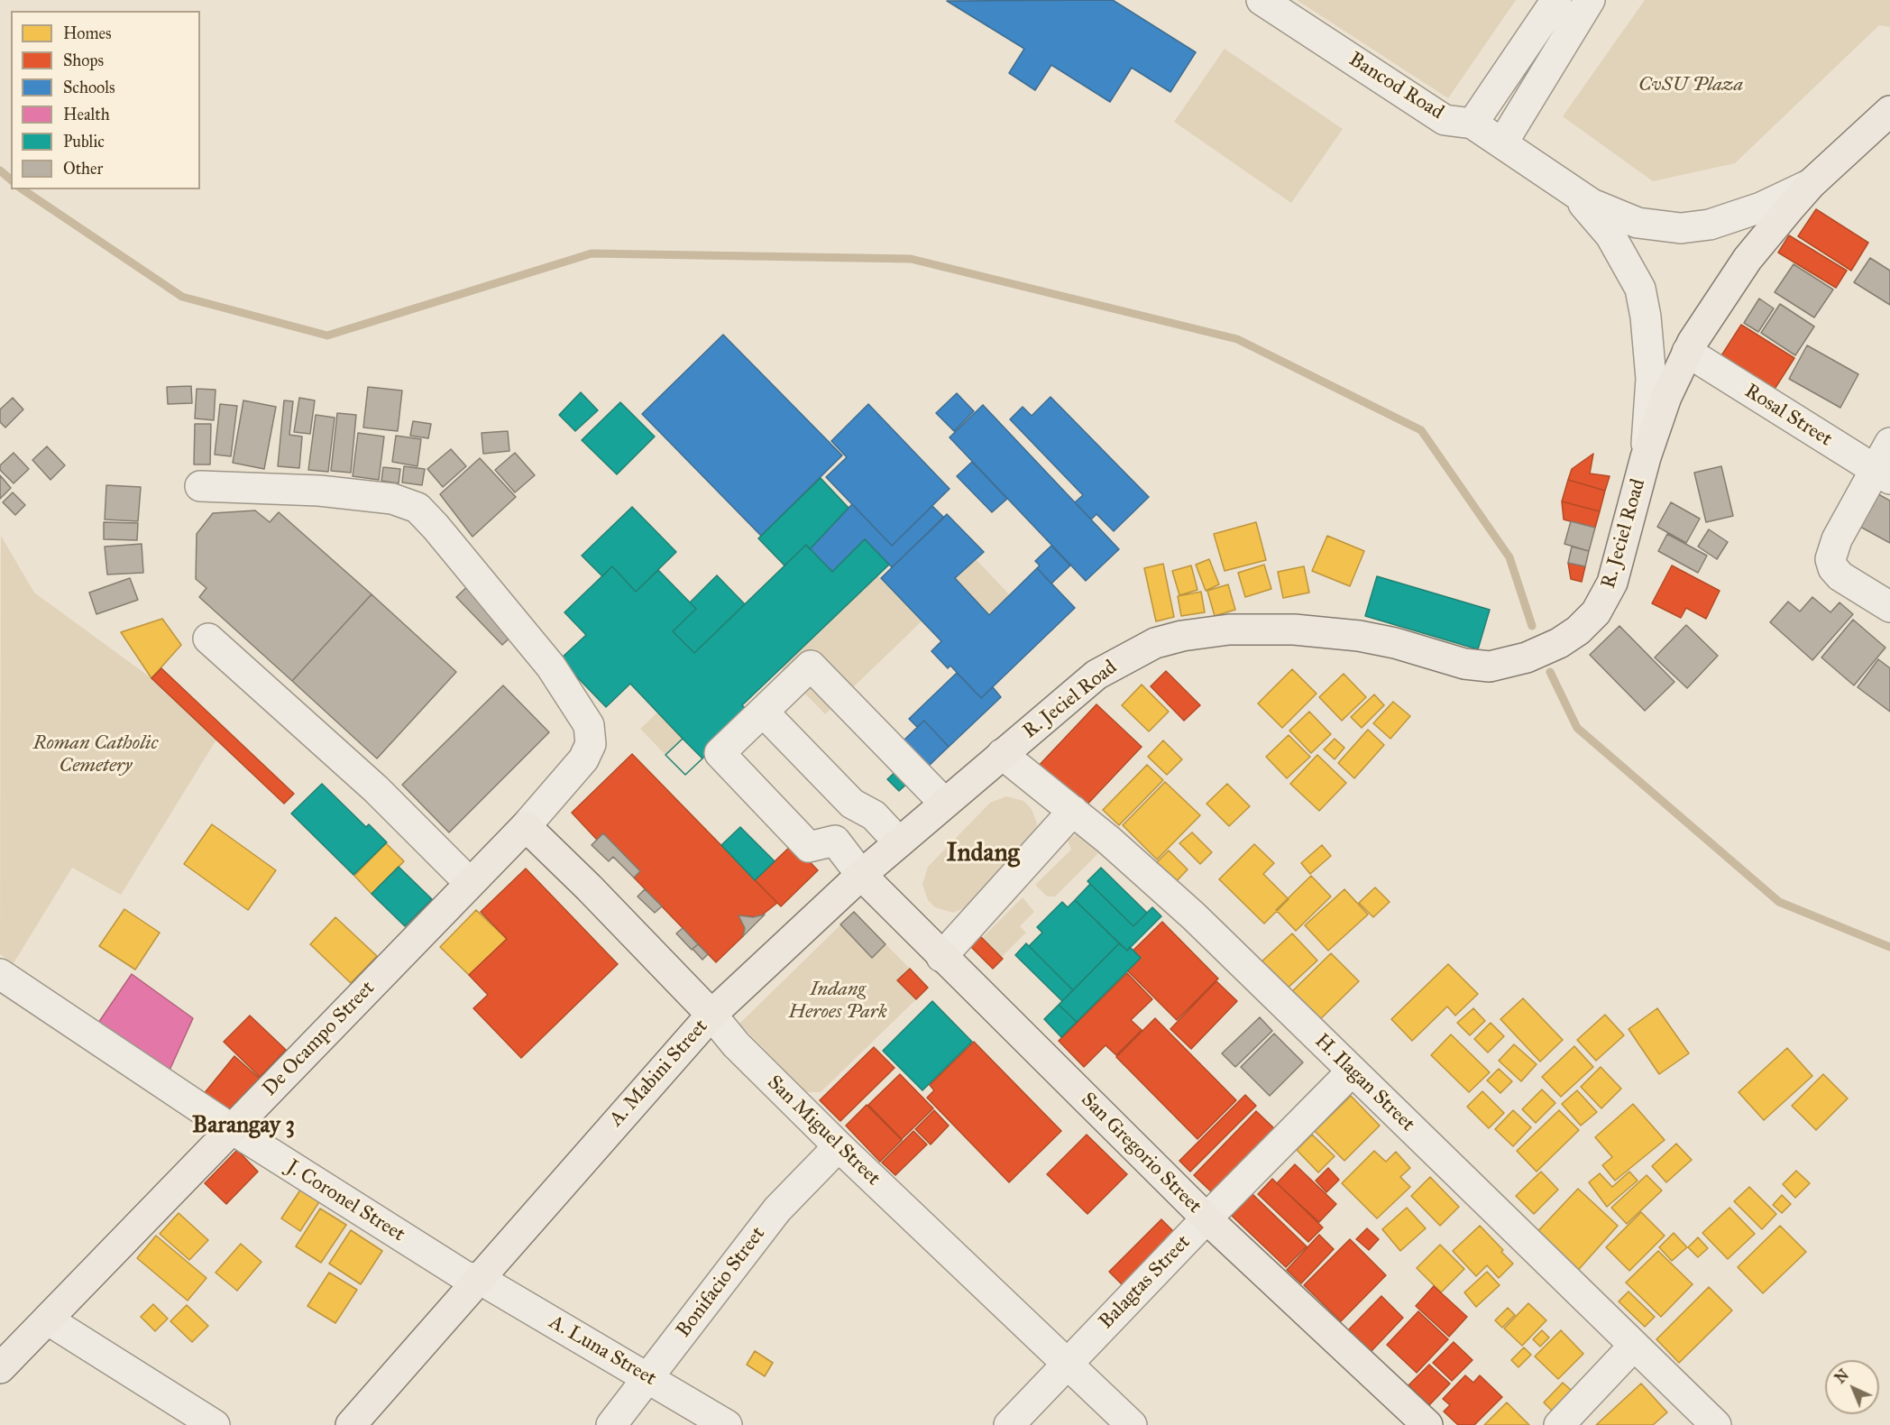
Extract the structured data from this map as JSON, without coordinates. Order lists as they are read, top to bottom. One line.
{"streets":{"main road":["R. Jeciel Road","De Ocampo Street","A. Mabini Street","San Miguel Street","San Gregorio Street"],"street":["Bancod Road","Rosal Street","H. Ilagan Street","J. Coronel Street","Bonifacio Street","Balagtas Street","A. Luna Street"]},"crossings":[["Bancod Road","R. Jeciel Road"],["Rosal Street","R. Jeciel Road"],["R. Jeciel Road","A. Mabini Street"],["R. Jeciel Road","H. Ilagan Street"],["De Ocampo Street","San Miguel Street"],["De Ocampo Street","J. Coronel Street"],["A. Mabini Street","H. Ilagan Street"],["A. Mabini Street","San Miguel Street"],["A. Mabini Street","San Gregorio Street"],["A. Mabini Street","J. Coronel Street"],["A. Mabini Street","A. Luna Street"],["H. Ilagan Street","Balagtas Street"],["San Miguel Street","Bonifacio Street"],["San Miguel Street","Balagtas Street"],["San Gregorio Street","Balagtas Street"],["J. Coronel Street","A. Luna Street"],["Bonifacio Street","A. Luna Street"]],"districts":["Indang","Barangay 3"],"parks":["CvSU Plaza","Roman Catholic Cemetery","Indang Heroes Park"],"legend":["Homes","Shops","Schools","Health","Public","Other"],"north":"top left"}
